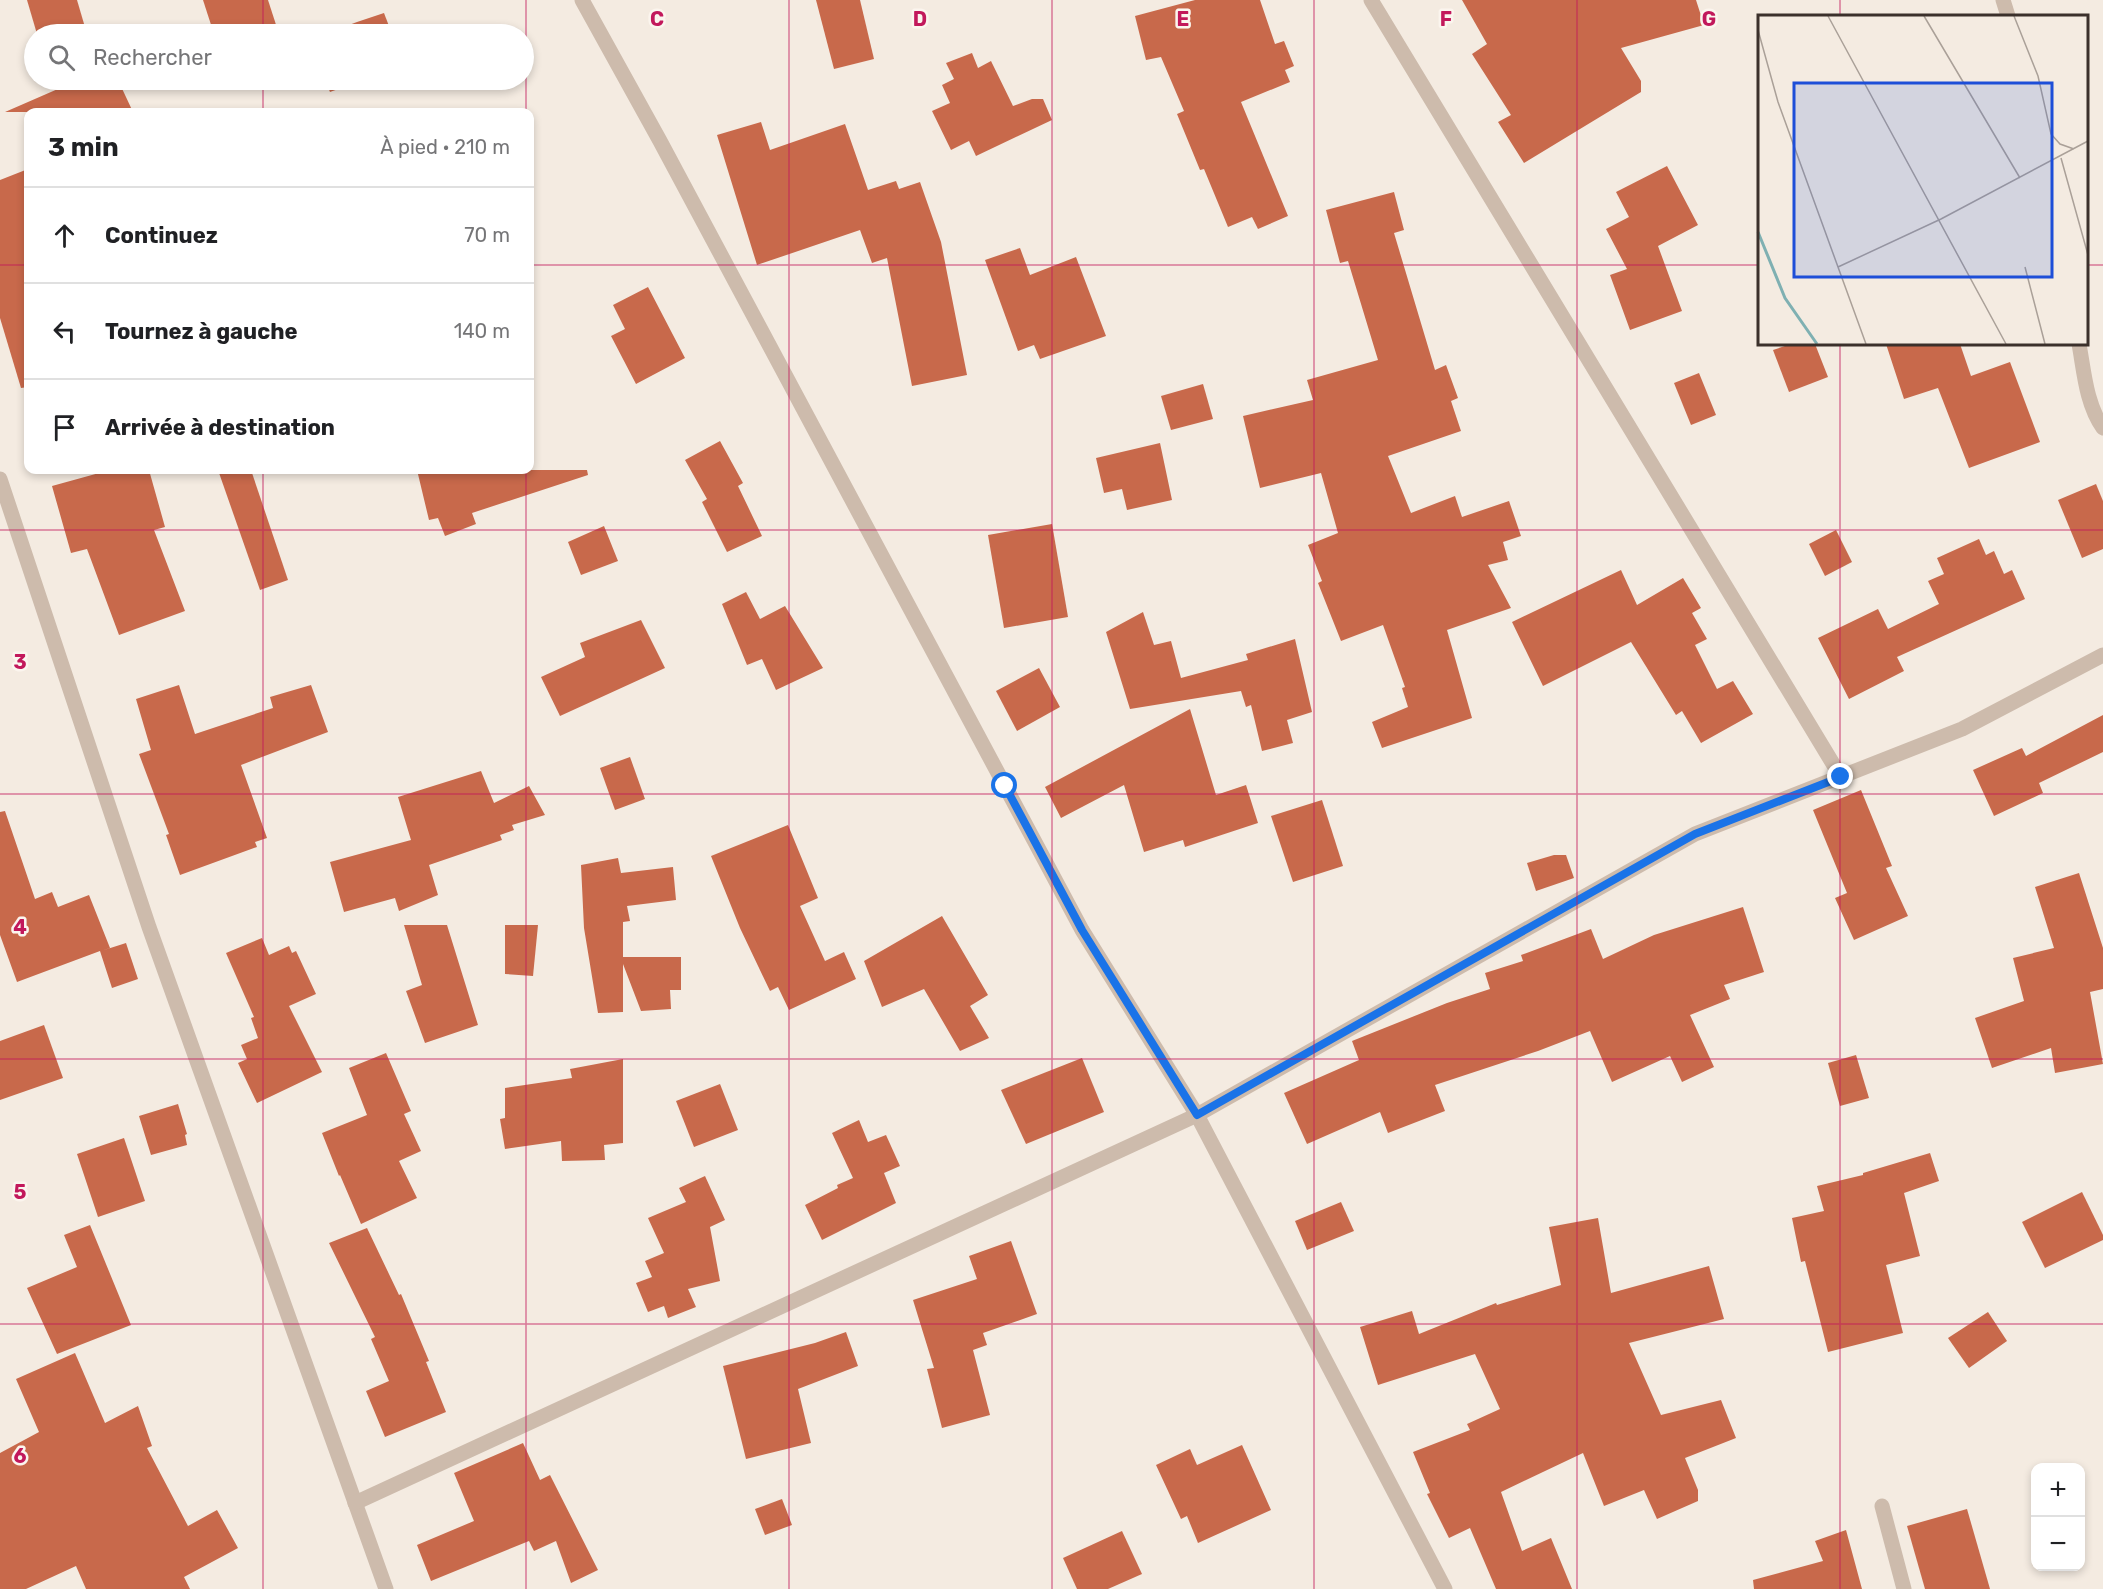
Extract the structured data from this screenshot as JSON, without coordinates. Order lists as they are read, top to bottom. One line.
{"page":{"search":"Rechercher","heading":["3 min","À pied · 210 m"],"list":[["Continuez","70 m"],["Tournez à gauche","140 m"],"Arrivée à destination"],"map_buttons":["+","−"]},"grid":{"columns":["C","D","E","F","G"],"rows":["3","4","5","6"]}}
